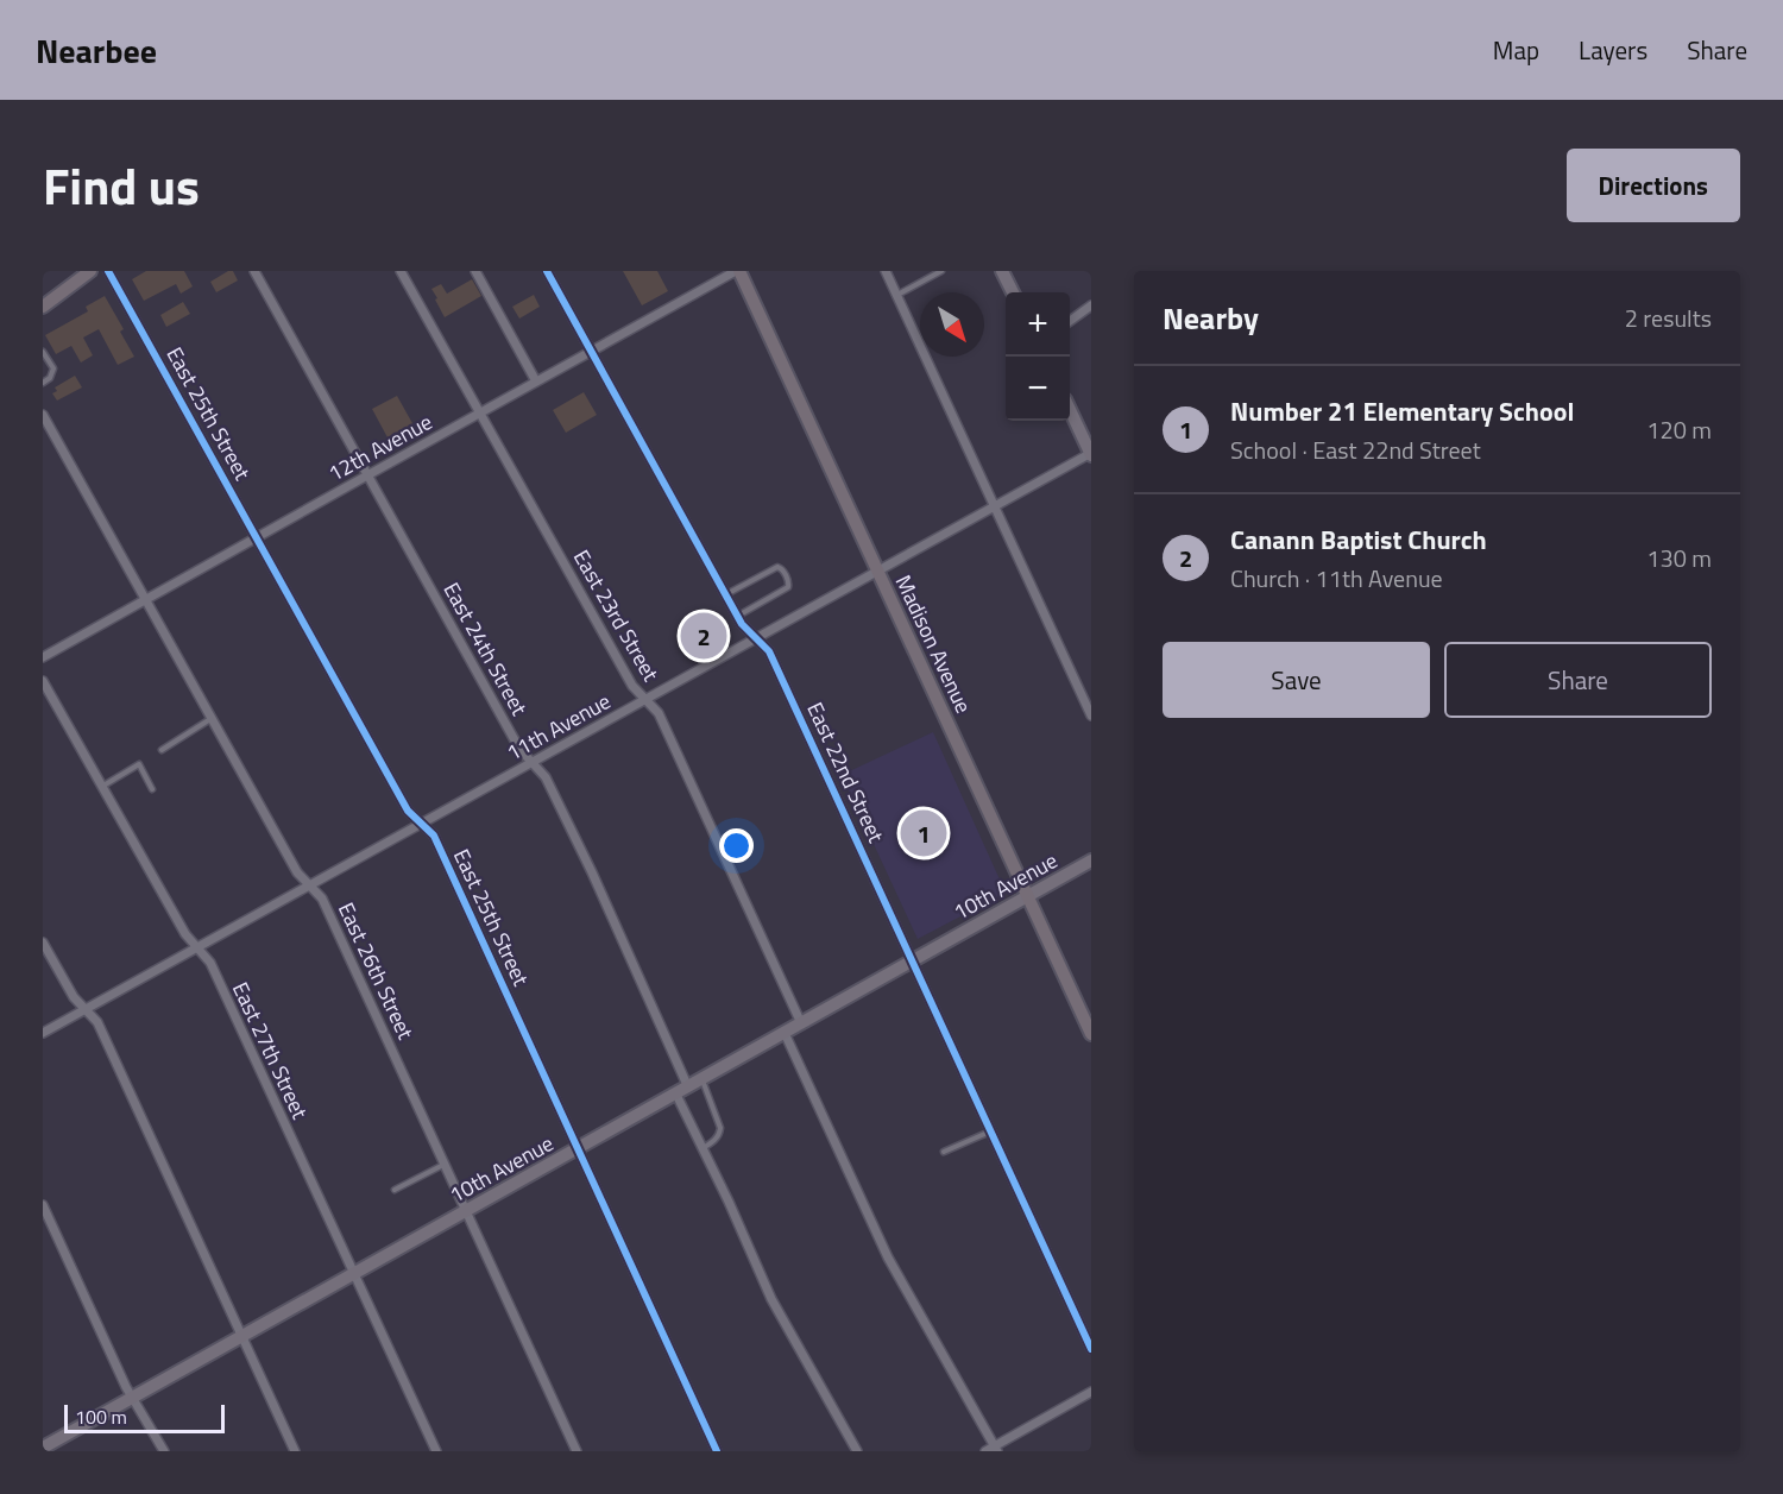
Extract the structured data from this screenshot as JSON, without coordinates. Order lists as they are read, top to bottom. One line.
{"streets":{"main road":["Madison Avenue","10th Avenue"],"street":["East 25th Street","12th Avenue","East 23rd Street","East 24th Street","11th Avenue","East 22nd Street","East 26th Street","East 27th Street"]},"crossings":[["East 25th Street","12th Avenue"],["East 25th Street","11th Avenue"],["East 25th Street","10th Avenue"],["12th Avenue","East 23rd Street"],["12th Avenue","Madison Avenue"],["12th Avenue","East 24th Street"],["12th Avenue","East 22nd Street"],["12th Avenue","East 26th Street"],["East 23rd Street","11th Avenue"],["East 23rd Street","10th Avenue"],["Madison Avenue","11th Avenue"],["Madison Avenue","10th Avenue"],["East 24th Street","11th Avenue"],["East 24th Street","10th Avenue"],["11th Avenue","East 22nd Street"],["11th Avenue","East 26th Street"],["11th Avenue","East 27th Street"],["East 22nd Street","10th Avenue"],["10th Avenue","East 26th Street"],["10th Avenue","East 27th Street"]],"scale_bar":"100 m","north":"bottom right","page":{"header":"Nearbee","nav":["Map","Layers","Share"],"title":"Find us","buttons":["Directions",["Save","Share"]],"heading":["Nearby","2 results"],"map_buttons":["+","−"],"list":[{"mark":"1","name":"Number 21 Elementary School","note":"School · East 22nd Street","value":"120 m"},{"mark":"2","name":"Canann Baptist Church","note":"Church · 11th Avenue","value":"130 m"}],"pins":["2","1"],"scale":"100 m"}}
